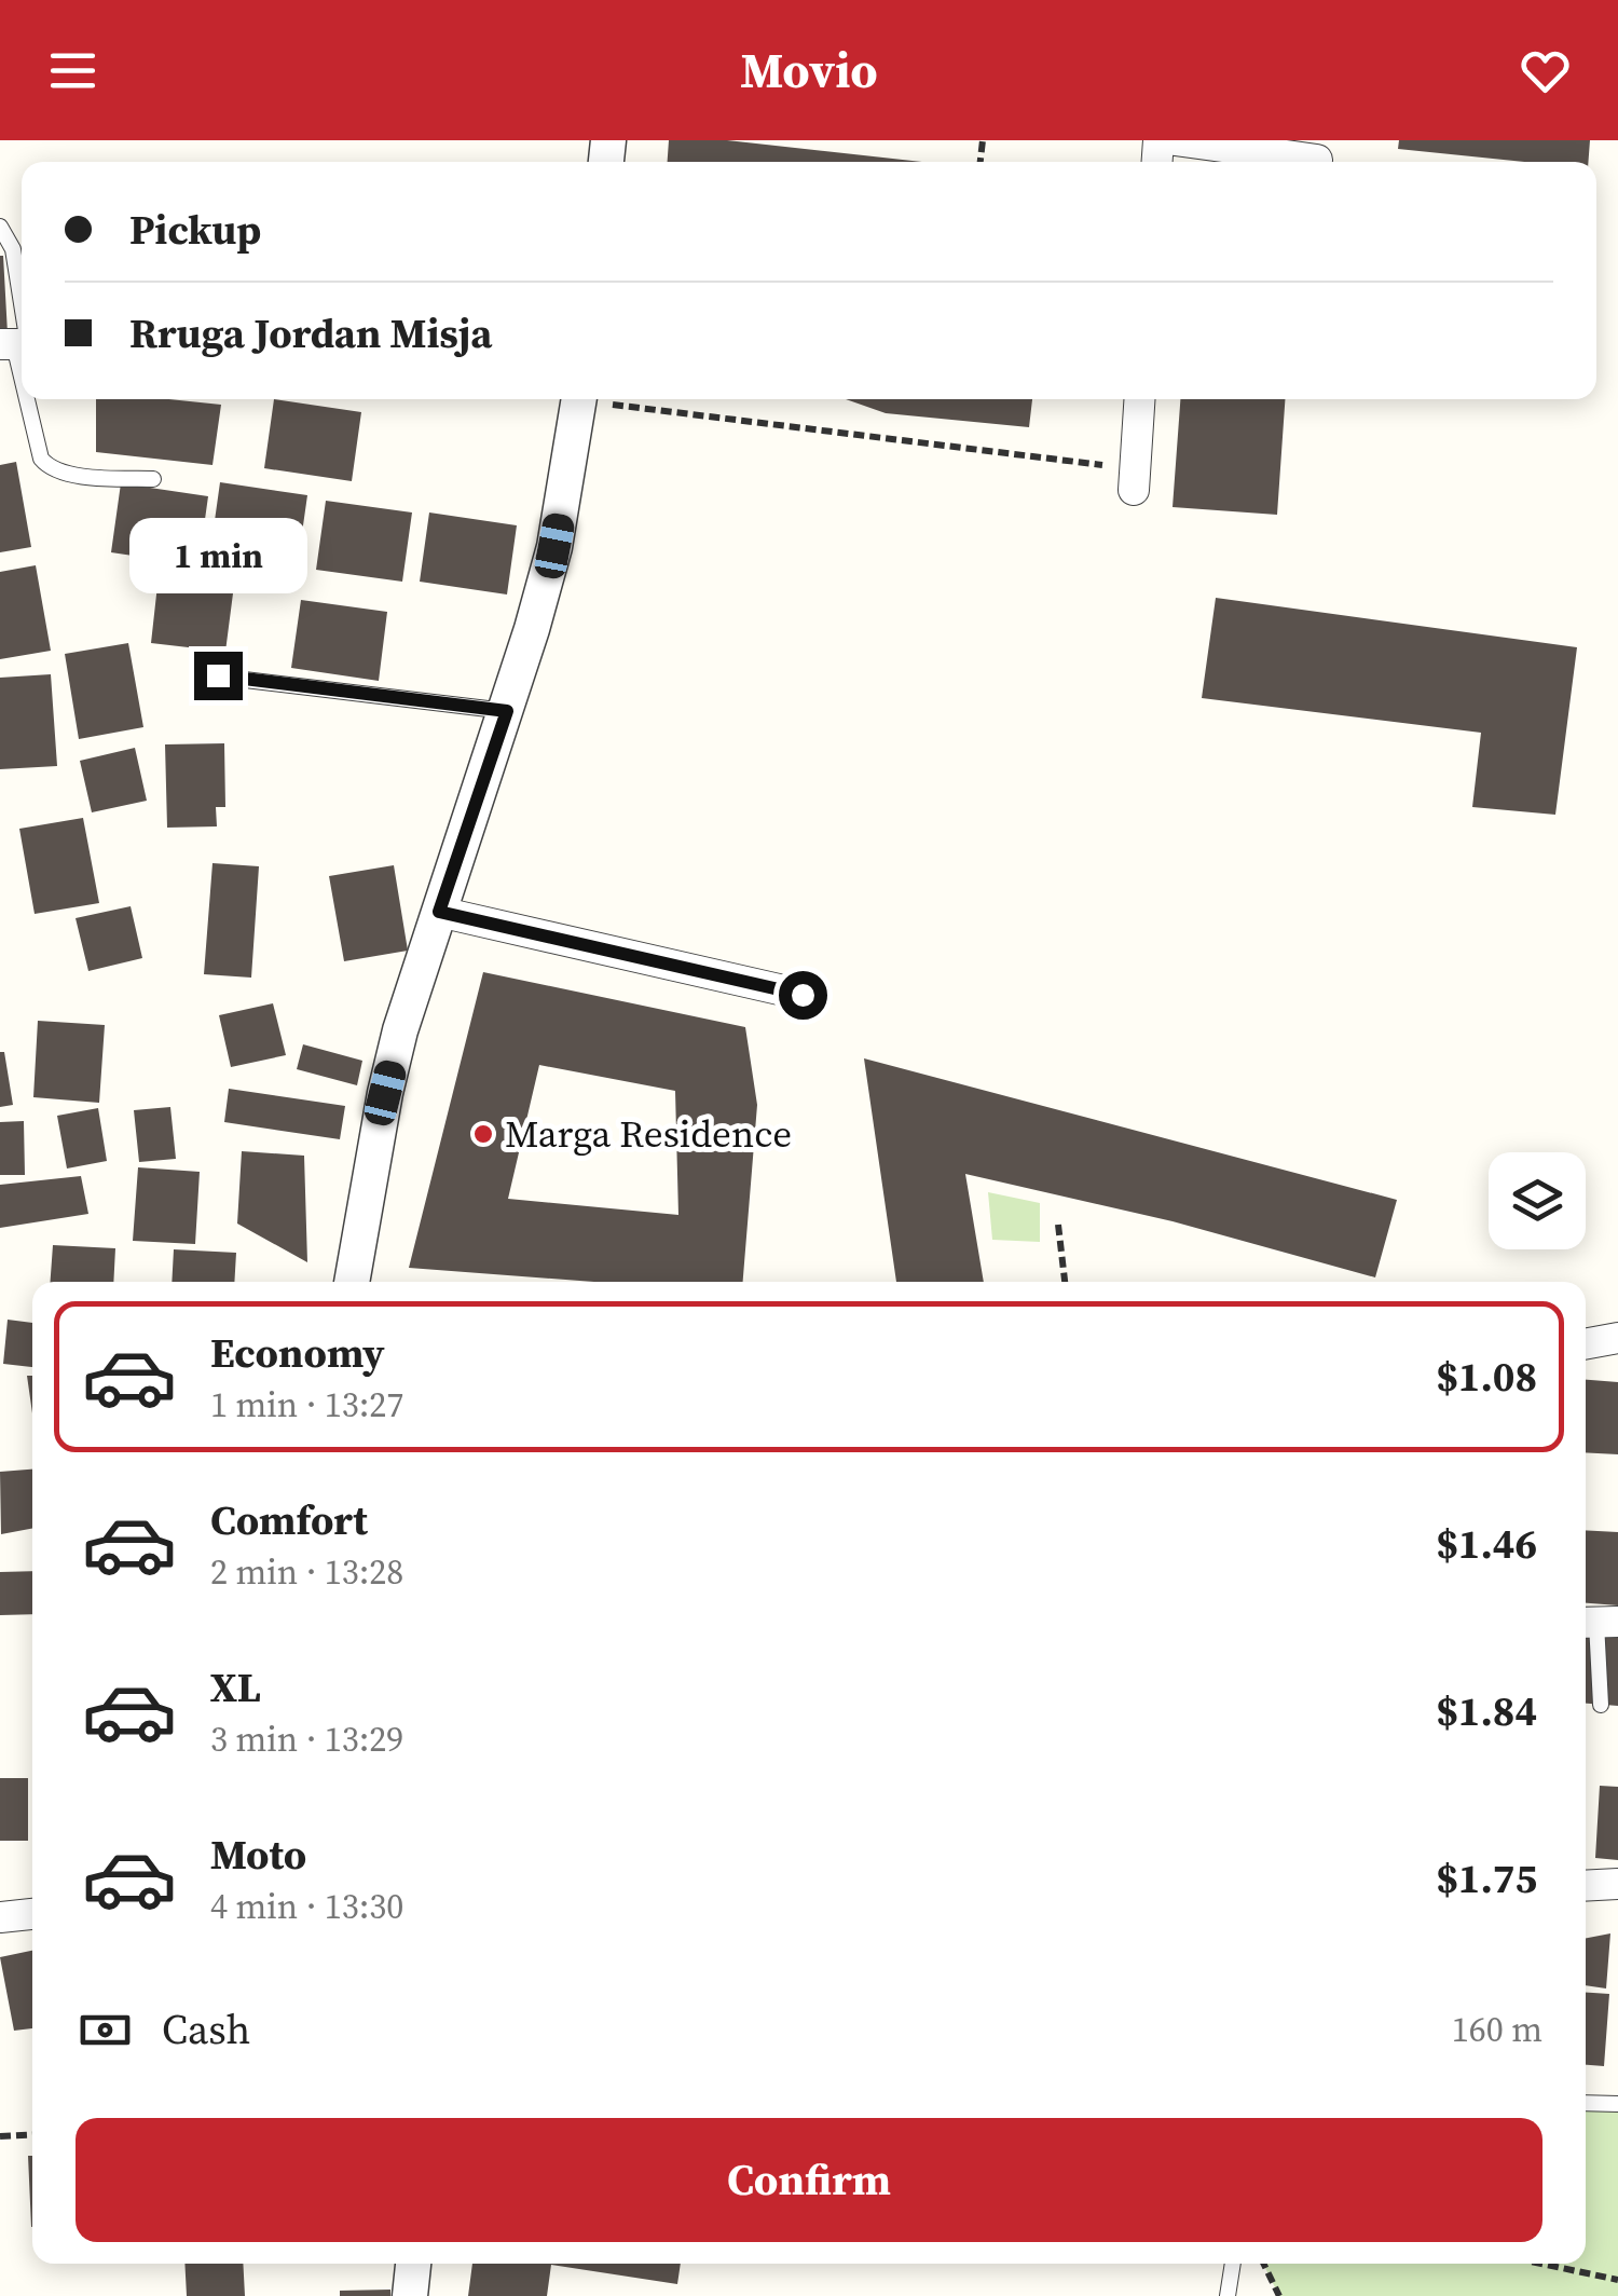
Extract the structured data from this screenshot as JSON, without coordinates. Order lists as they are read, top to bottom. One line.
{"places":["Marga Residence"],"page":{"header":"Movio","banner":["Pickup","Rruga Jordan Misja"],"bubble":"1 min","list":[{"name":"Economy","note":"1 min · 13:27","value":"$1.08"},{"name":"Comfort","note":"2 min · 13:28","value":"$1.46"},{"name":"XL","note":"3 min · 13:29","value":"$1.84"},{"name":"Moto","note":"4 min · 13:30","value":"$1.75"}],"pay":["Cash","160 m"],"buttons":"Confirm"}}
